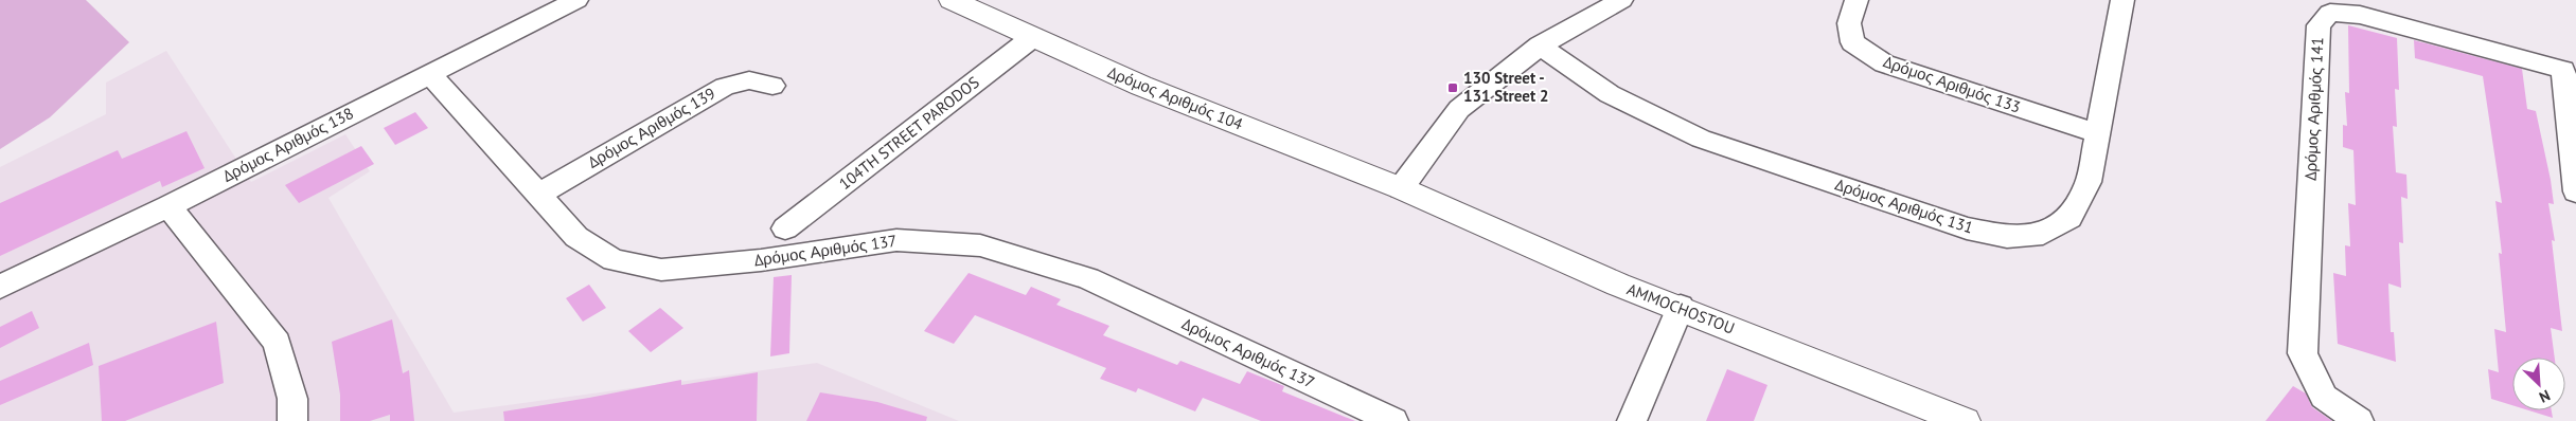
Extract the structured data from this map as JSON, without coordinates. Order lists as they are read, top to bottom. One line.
{"streets":{"street":["Δρόμος Αριθμός 133","Δρόμος Αριθμός 104","Δρόμος Αριθμός 141","Δρόμος Αριθμός 139","104TH STREET PARODOS","Δρόμος Αριθμός 138","Δρόμος Αριθμός 131","Δρόμος Αριθμός 137","AMMOCHOSTOU"]},"crossings":[["Δρόμος Αριθμός 133","Δρόμος Αριθμός 131"],["Δρόμος Αριθμός 104","104TH STREET PARODOS"],["Δρόμος Αριθμός 104","AMMOCHOSTOU"],["Δρόμος Αριθμός 139","Δρόμος Αριθμός 137"],["Δρόμος Αριθμός 138","Δρόμος Αριθμός 137"]],"places":{"transit":["130 Street - 131 Street 2"]},"north":"bottom right"}
